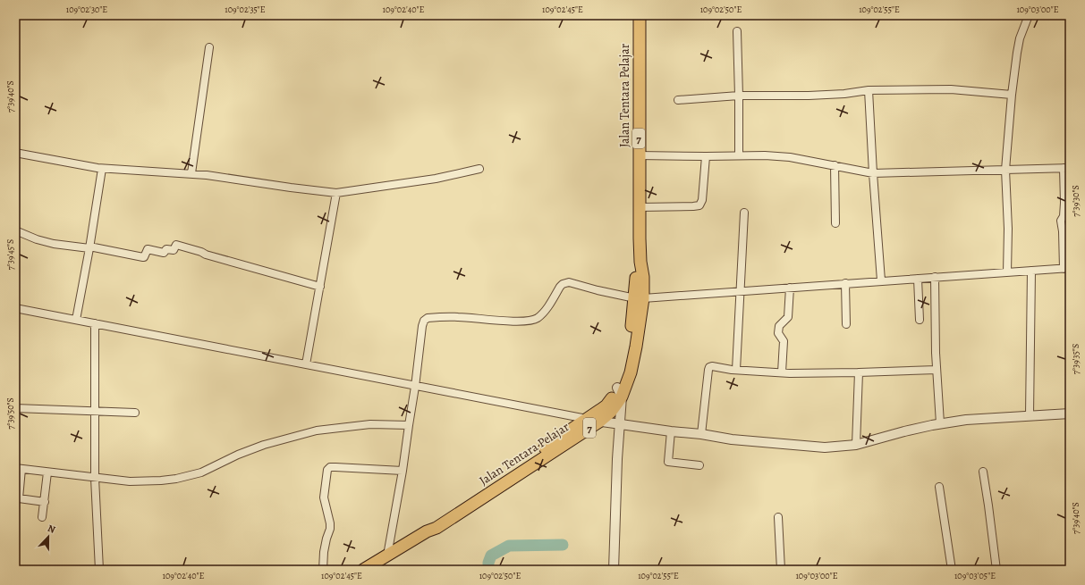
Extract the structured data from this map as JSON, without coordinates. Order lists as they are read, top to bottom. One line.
{"streets":{"highway":["Jalan Tentara Pelajar","7"]},"north":"top","coordinates":["109°02'30\"E","109°02'35\"E","109°02'40\"E","109°02'45\"E","109°02'50\"E","109°02'55\"E","109°03'00\"E","7°39'40\"S","7°39'30\"S","7°39'45\"S","7°39'35\"S","7°39'50\"S","109°03'05\"E"]}
